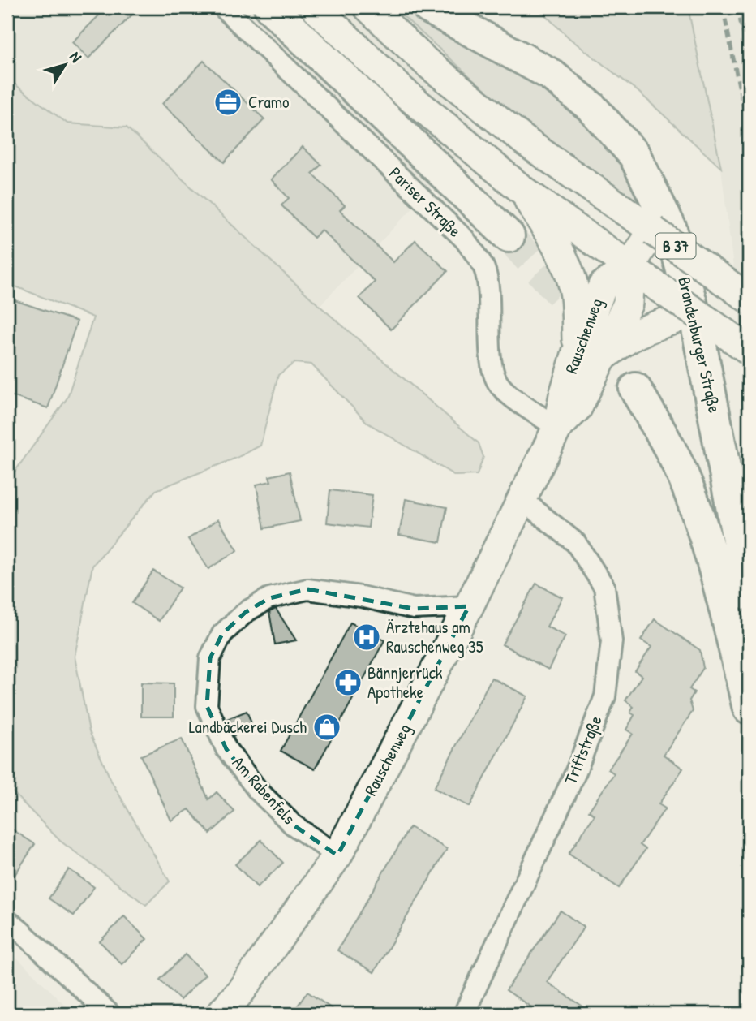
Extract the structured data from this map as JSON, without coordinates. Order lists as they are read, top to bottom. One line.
{"streets":{"main road":["B 37","Rauschenweg","Brandenburger Straße"],"street":["Pariser Straße","Triftstraße","Am Rabenfels"]},"crossings":[["Pariser Straße","Rauschenweg"],["Rauschenweg","Triftstraße"],["Rauschenweg","Am Rabenfels"]],"places":{"office":["Cramo"],"hospital":["Ärztehaus am Rauschenweg 35"],"pharmacy":["Bännjerrück Apotheke"],"shop":["Landbäckerei Dusch"]},"north":"top right"}
